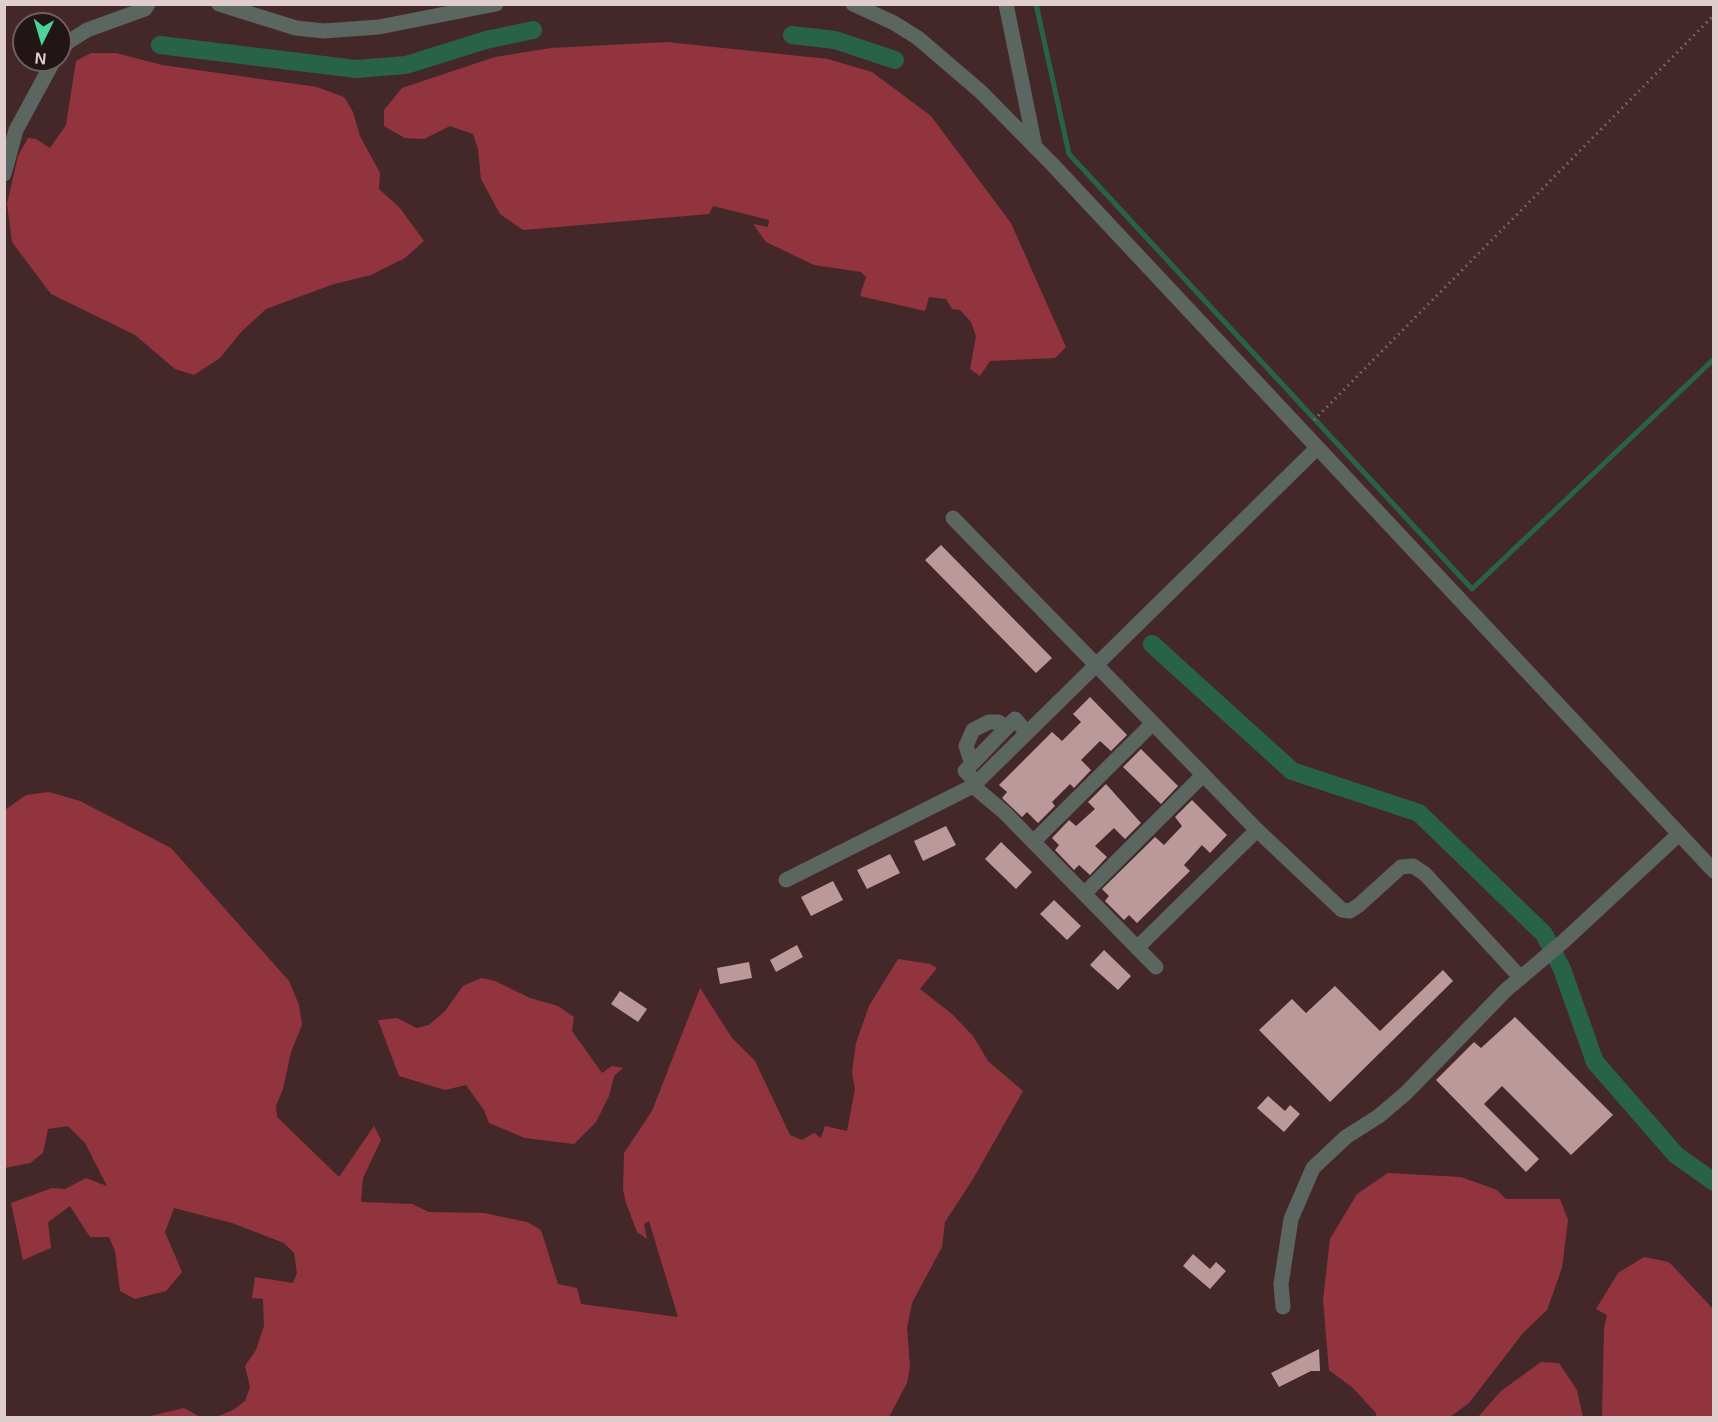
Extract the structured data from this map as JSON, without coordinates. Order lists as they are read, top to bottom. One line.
{"north":"bottom"}
